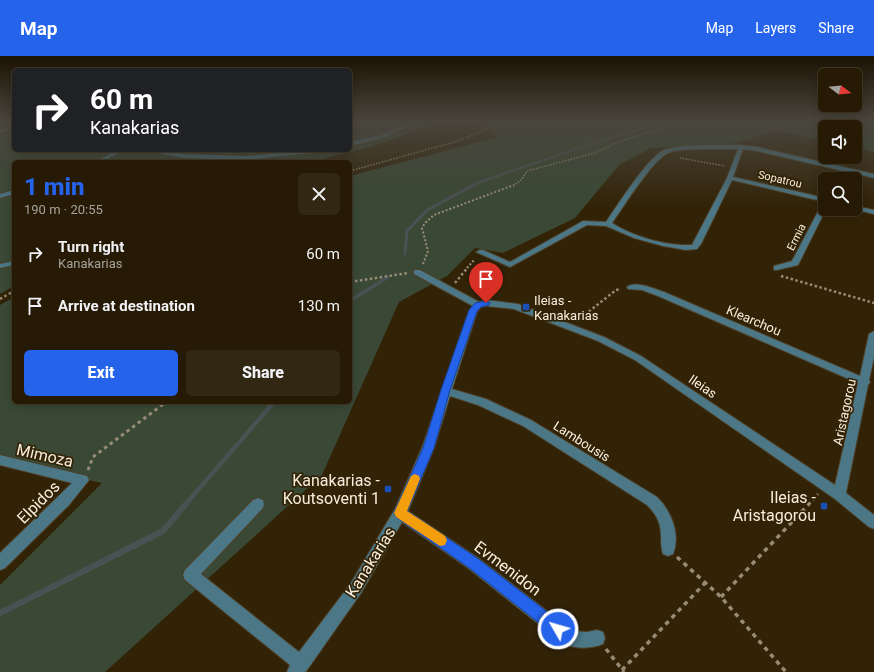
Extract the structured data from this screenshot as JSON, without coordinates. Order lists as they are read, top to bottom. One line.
{"streets":{"street":["Sopatrou","Ermia","Klearchou","Ileias","Aristagorou","Lambousis","Mimoza","Elpidos","Kanakarias","Evmenidon"]},"crossings":[["Klearchou","Aristagorou"],["Ileias","Aristagorou"],["Ileias","Kanakarias"],["Lambousis","Kanakarias"],["Mimoza","Elpidos"],["Kanakarias","Evmenidon"]],"places":{"transit":["Ileias - Kanakarias","Kanakarias - Koutsoventi 1","Ileias - Aristagorou"]},"north":"right","page":{"header":"Map","nav":["Map","Layers","Share"],"turn":["60 m","Kanakarias"],"heading":["1 min","190 m · 20:55"],"list":[{"name":"Turn right","note":"Kanakarias","value":"60 m"},{"name":"Arrive at destination","value":"130 m"}],"buttons":["Exit","Share"]}}
